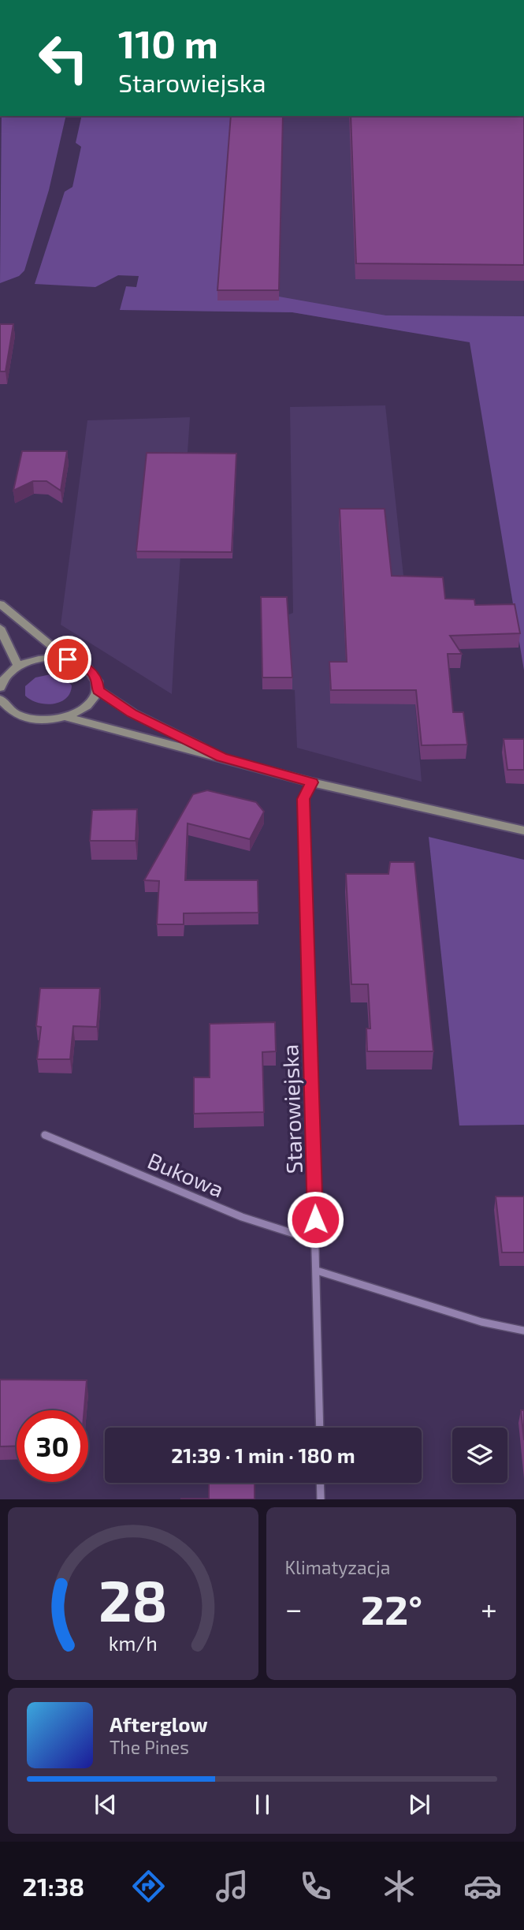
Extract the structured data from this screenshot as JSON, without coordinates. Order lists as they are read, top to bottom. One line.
{"streets":{"street":["Starowiejska","Bukowa"]},"crossings":[["Starowiejska","Bukowa"]],"page":{"turn":["110 m","Starowiejska"],"limit":"30","trip":"21:39 · 1 min · 180 m","tile":"Klimatyzacja","heat":["−","22°","+"],"song":["Afterglow","The Pines"],"tabs":"21:38","gauge":["28","km/h"]}}
